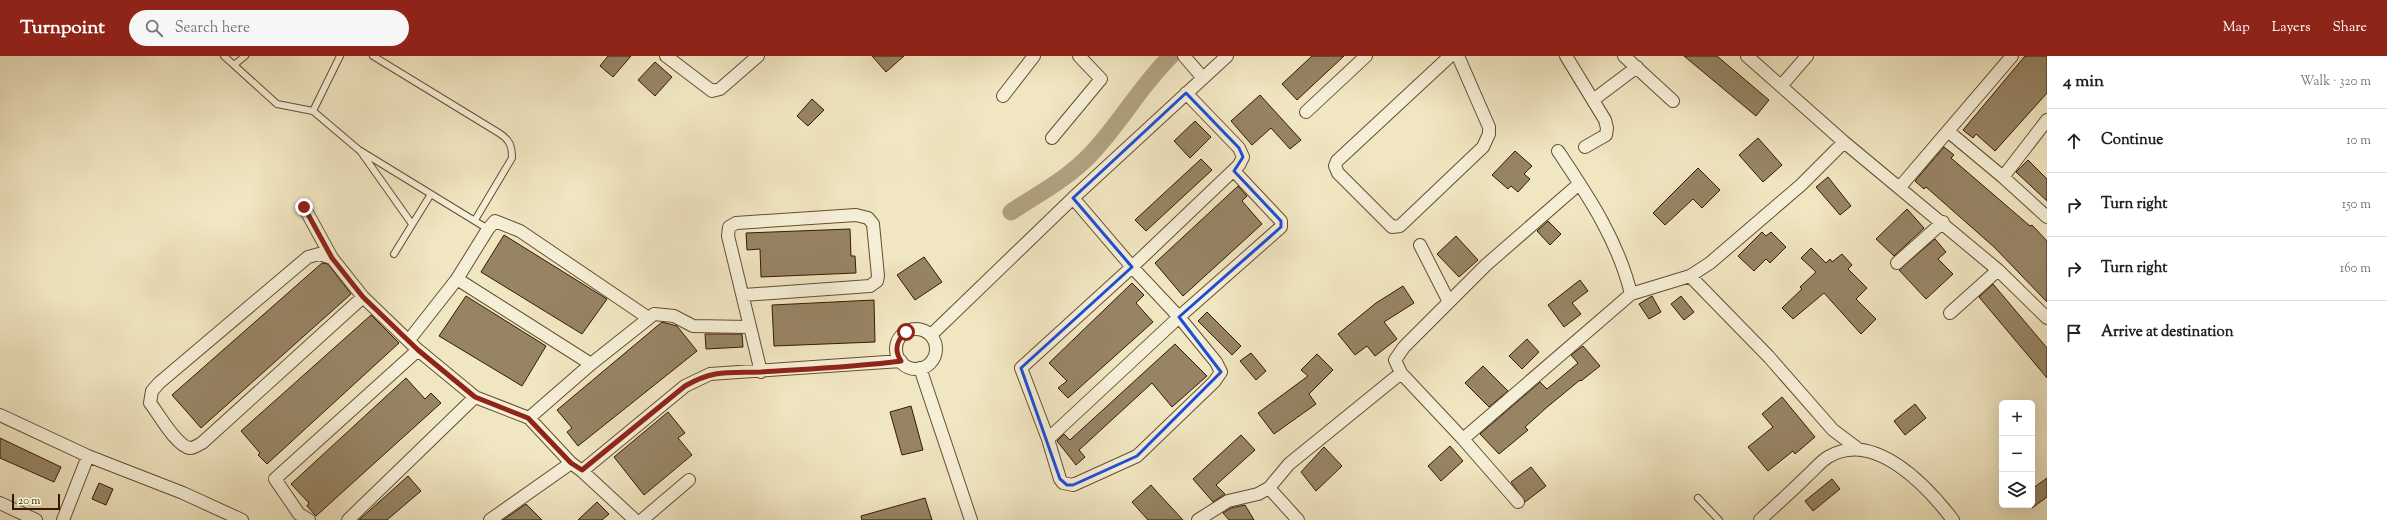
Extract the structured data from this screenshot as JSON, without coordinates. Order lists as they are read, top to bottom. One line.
{"scale_bar":"20 m","page":{"header":"Turnpoint","search":"Search here","nav":["Map","Layers","Share"],"heading":["4 min","Walk · 320 m"],"list":[["Continue","10 m"],["Turn right","150 m"],["Turn right","160 m"],"Arrive at destination"],"map_buttons":["+","−"],"scale":"20 m"}}
